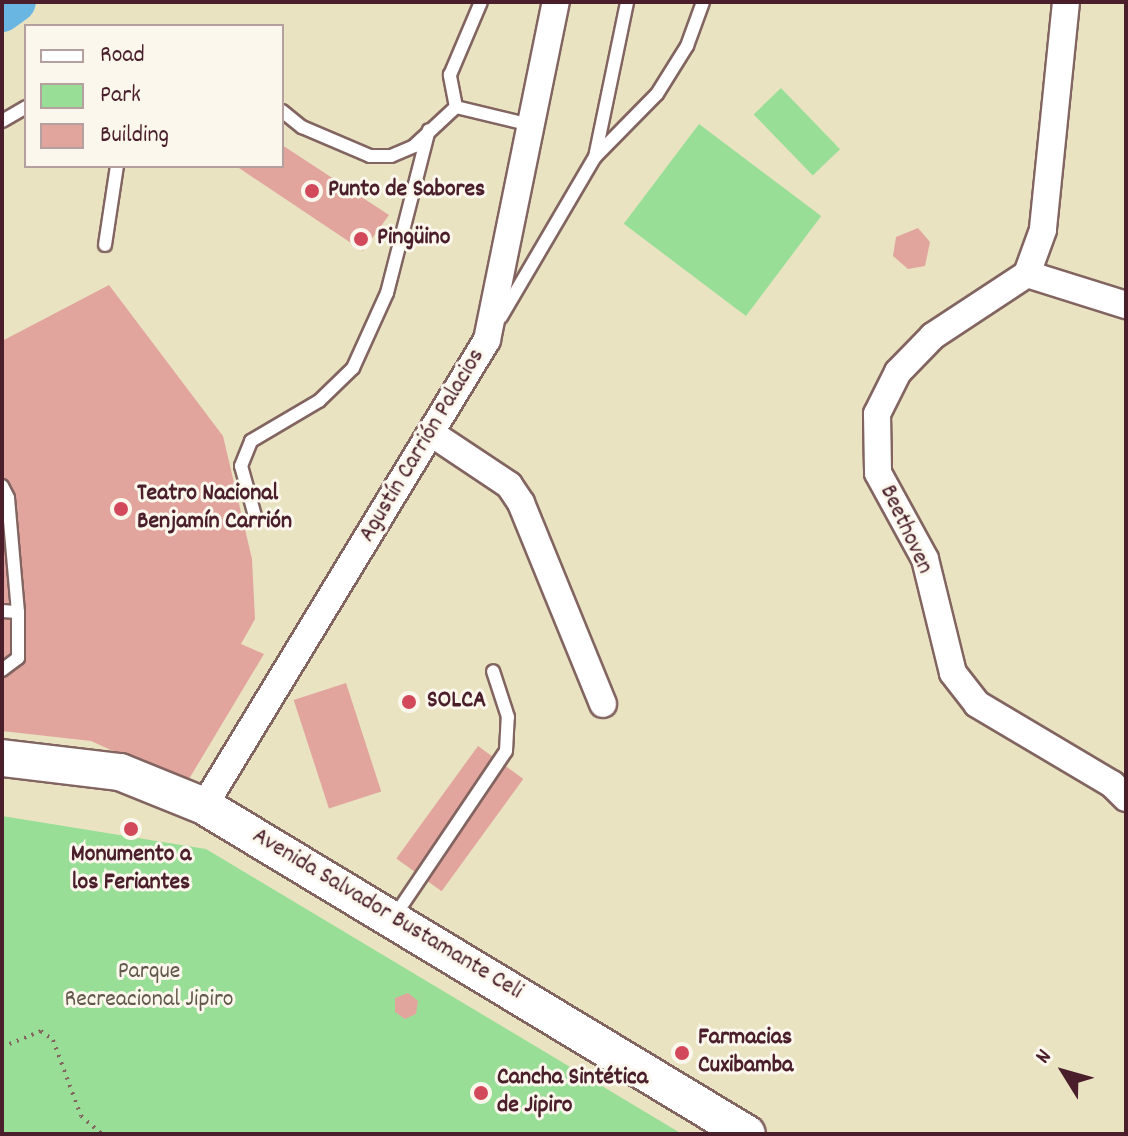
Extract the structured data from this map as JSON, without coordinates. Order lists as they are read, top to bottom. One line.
{"streets":{"main road":["Avenida Salvador Bustamante Celi"],"street":["Agustín Carrión Palacios","Beethoven"]},"crossings":[["Agustín Carrión Palacios","Avenida Salvador Bustamante Celi"]],"parks":["Parque Recreacional Jipiro"],"places":["Punto de Sabores","Pingüino","Teatro Nacional Benjamín Carrión","SOLCA","Monumento a los Feriantes","Farmacias Cuxibamba","Cancha Sintética de Jipiro"],"legend":["Road","Park","Building"],"north":"top left"}
